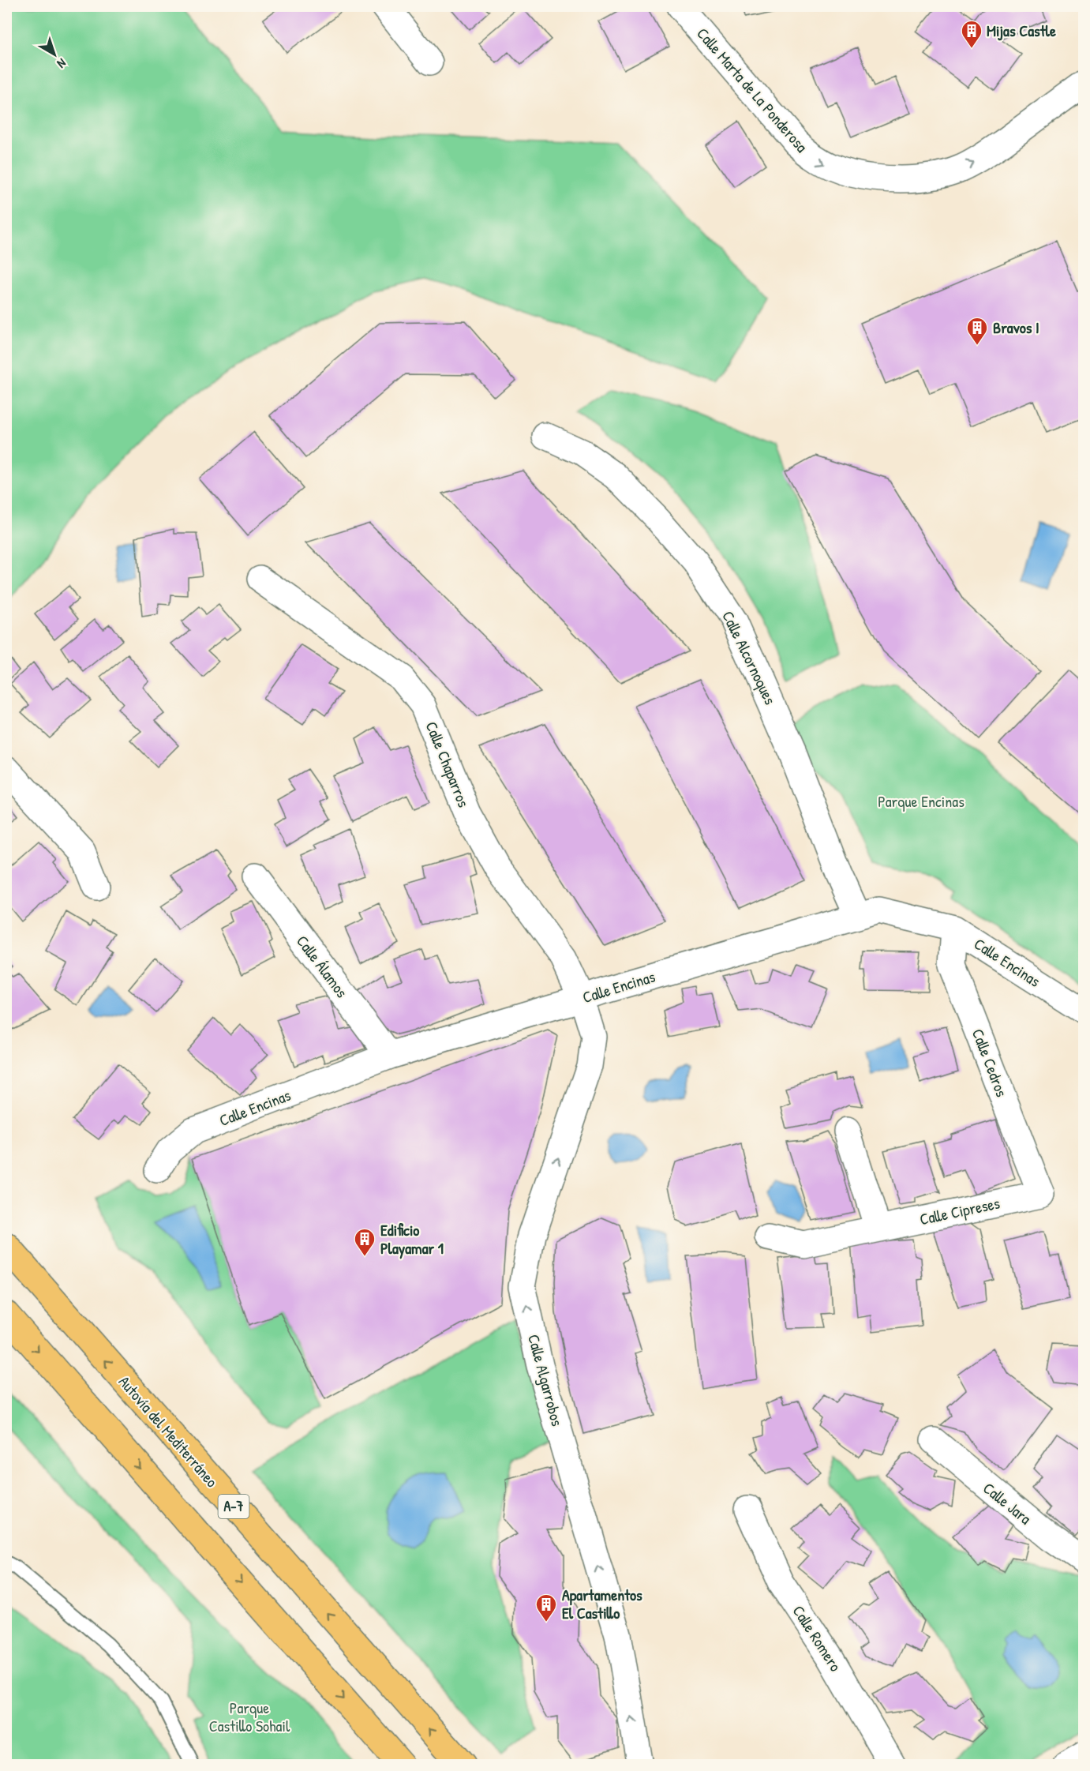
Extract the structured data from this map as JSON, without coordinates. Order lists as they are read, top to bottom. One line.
{"streets":{"highway":["Autovía del Mediterráneo","A-7"],"street":["Calle Marta de La Ponderosa","Calle Alcornoques","Calle Chaparros","Calle Encinas","Calle Álamos","Calle Cedros","Calle Cipreses","Calle Algarrobos","Calle Jara","Calle Romero"]},"crossings":[["Calle Alcornoques","Calle Encinas"],["Calle Chaparros","Calle Encinas"],["Calle Chaparros","Calle Algarrobos"],["Calle Encinas","Calle Álamos"],["Calle Encinas","Calle Cedros"],["Calle Encinas","Calle Algarrobos"],["Calle Cedros","Calle Cipreses"]],"one_way":["Calle Marta de La Ponderosa","Calle Algarrobos"],"parks":["Parque Encinas","Parque Castillo Sohail"],"places":{"building":["Mijas Castle","Bravos I","Edificio Playamar 1","Apartamentos El Castillo"]},"north":"bottom right"}
